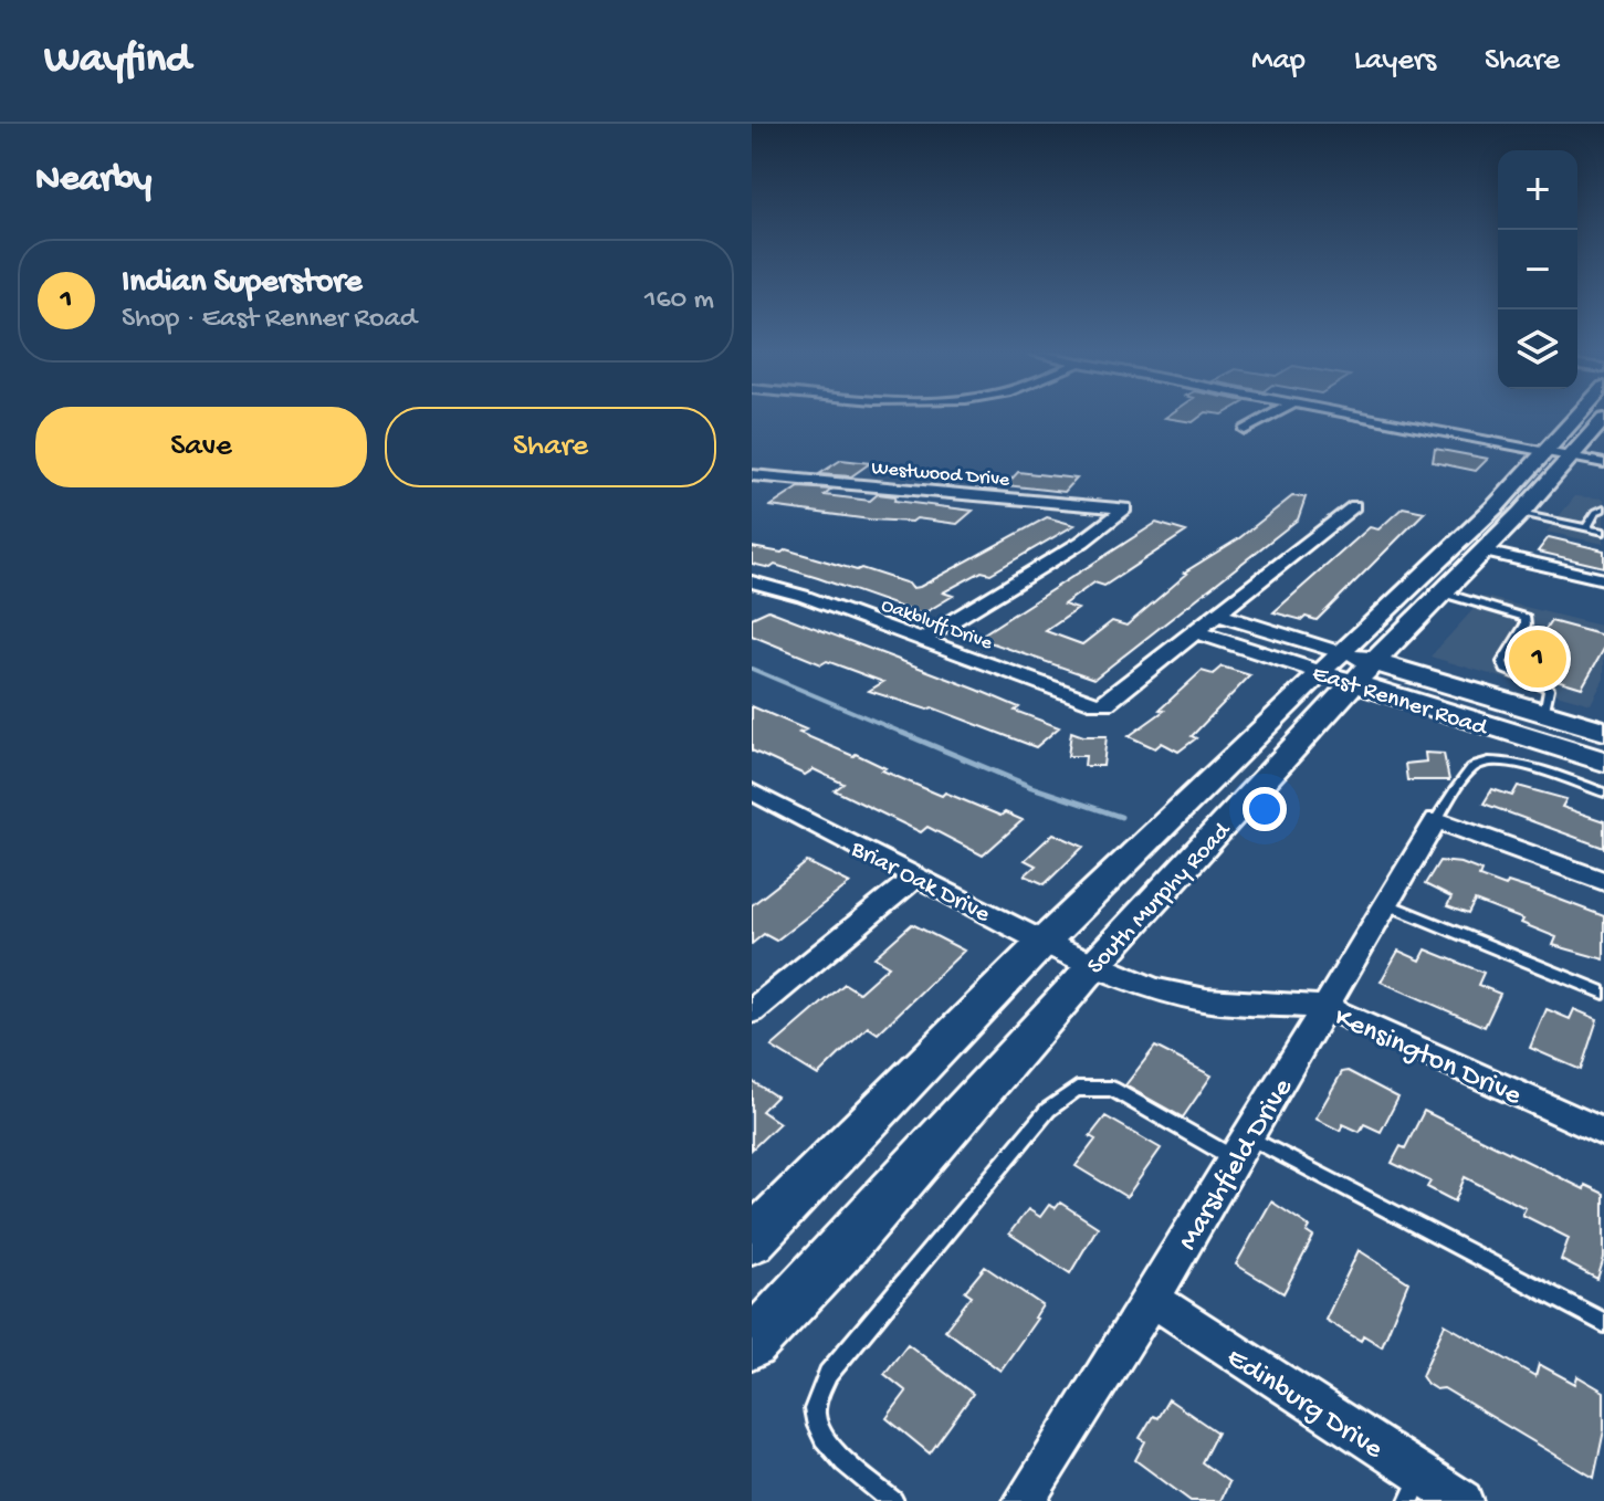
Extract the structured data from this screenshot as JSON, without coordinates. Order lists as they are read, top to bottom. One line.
{"streets":{"main road":["East Renner Road","South Murphy Road"],"street":["Westwood Drive","Oakbluff Drive","Briar Oak Drive","Kensington Drive","Marshfield Drive","Edinburg Drive"]},"crossings":[["Westwood Drive","Oakbluff Drive"],["Oakbluff Drive","East Renner Road"],["East Renner Road","South Murphy Road"],["Briar Oak Drive","South Murphy Road"],["Briar Oak Drive","Kensington Drive"],["South Murphy Road","Kensington Drive"],["Kensington Drive","Marshfield Drive"],["Marshfield Drive","Edinburg Drive"]],"page":{"header":"Wayfind","nav":["Map","Layers","Share"],"heading":"Nearby","map_buttons":["+","−"],"list":[{"mark":"1","name":"Indian Superstore","note":"Shop · East Renner Road","value":"160 m"}],"buttons":["Save","Share"],"pins":"1"}}
